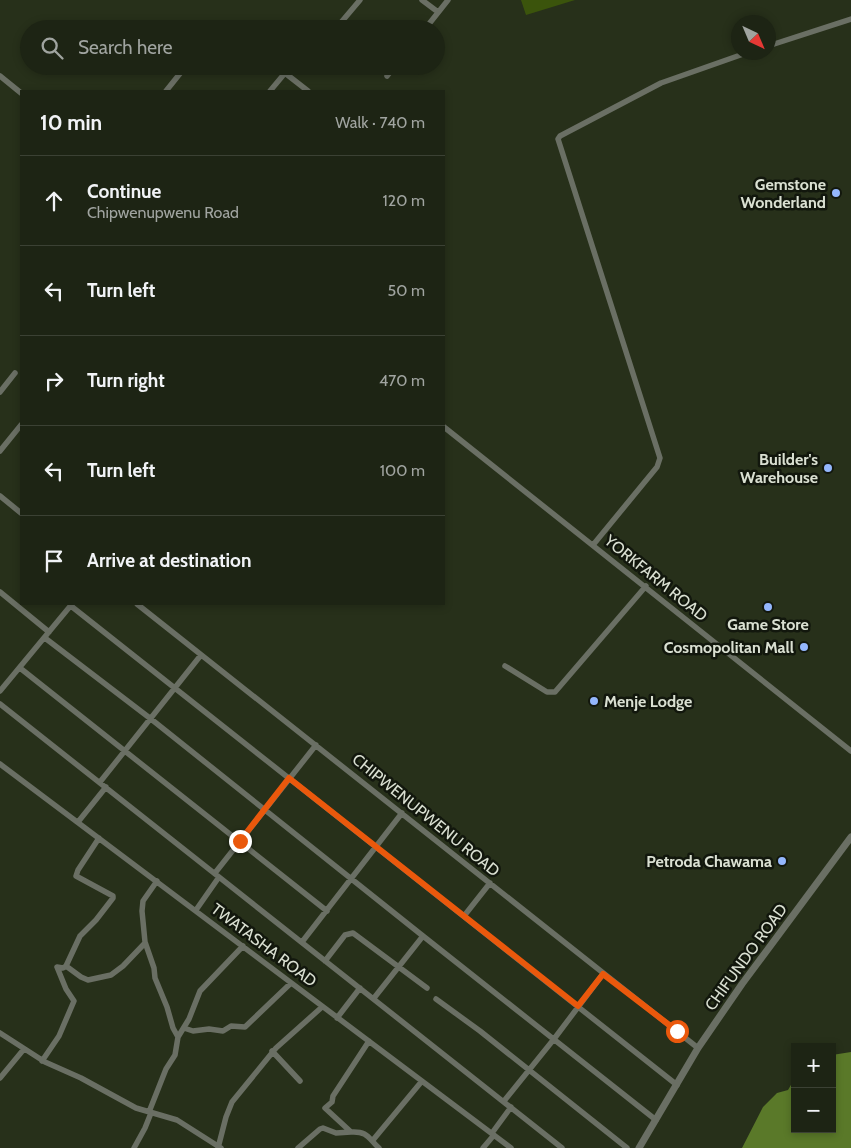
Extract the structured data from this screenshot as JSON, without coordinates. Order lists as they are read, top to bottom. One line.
{"streets":{"street":["YORKFARM ROAD","CHIPWENUPWENU ROAD","TWATASHA ROAD","CHIFUNDO ROAD"]},"crossings":[["CHIPWENUPWENU ROAD","CHIFUNDO ROAD"]],"places":["Gemstone Wonderland","Builder's Warehouse","Game Store","Cosmopolitan Mall","Menje Lodge","Petroda Chawama"],"north":"bottom right","page":{"search":"Search here","heading":["10 min","Walk · 740 m"],"list":[["Continue","Chipwenupwenu Road","120 m"],["Turn left","50 m"],["Turn right","470 m"],["Turn left","100 m"],"Arrive at destination"],"map_buttons":["+","−"]}}
